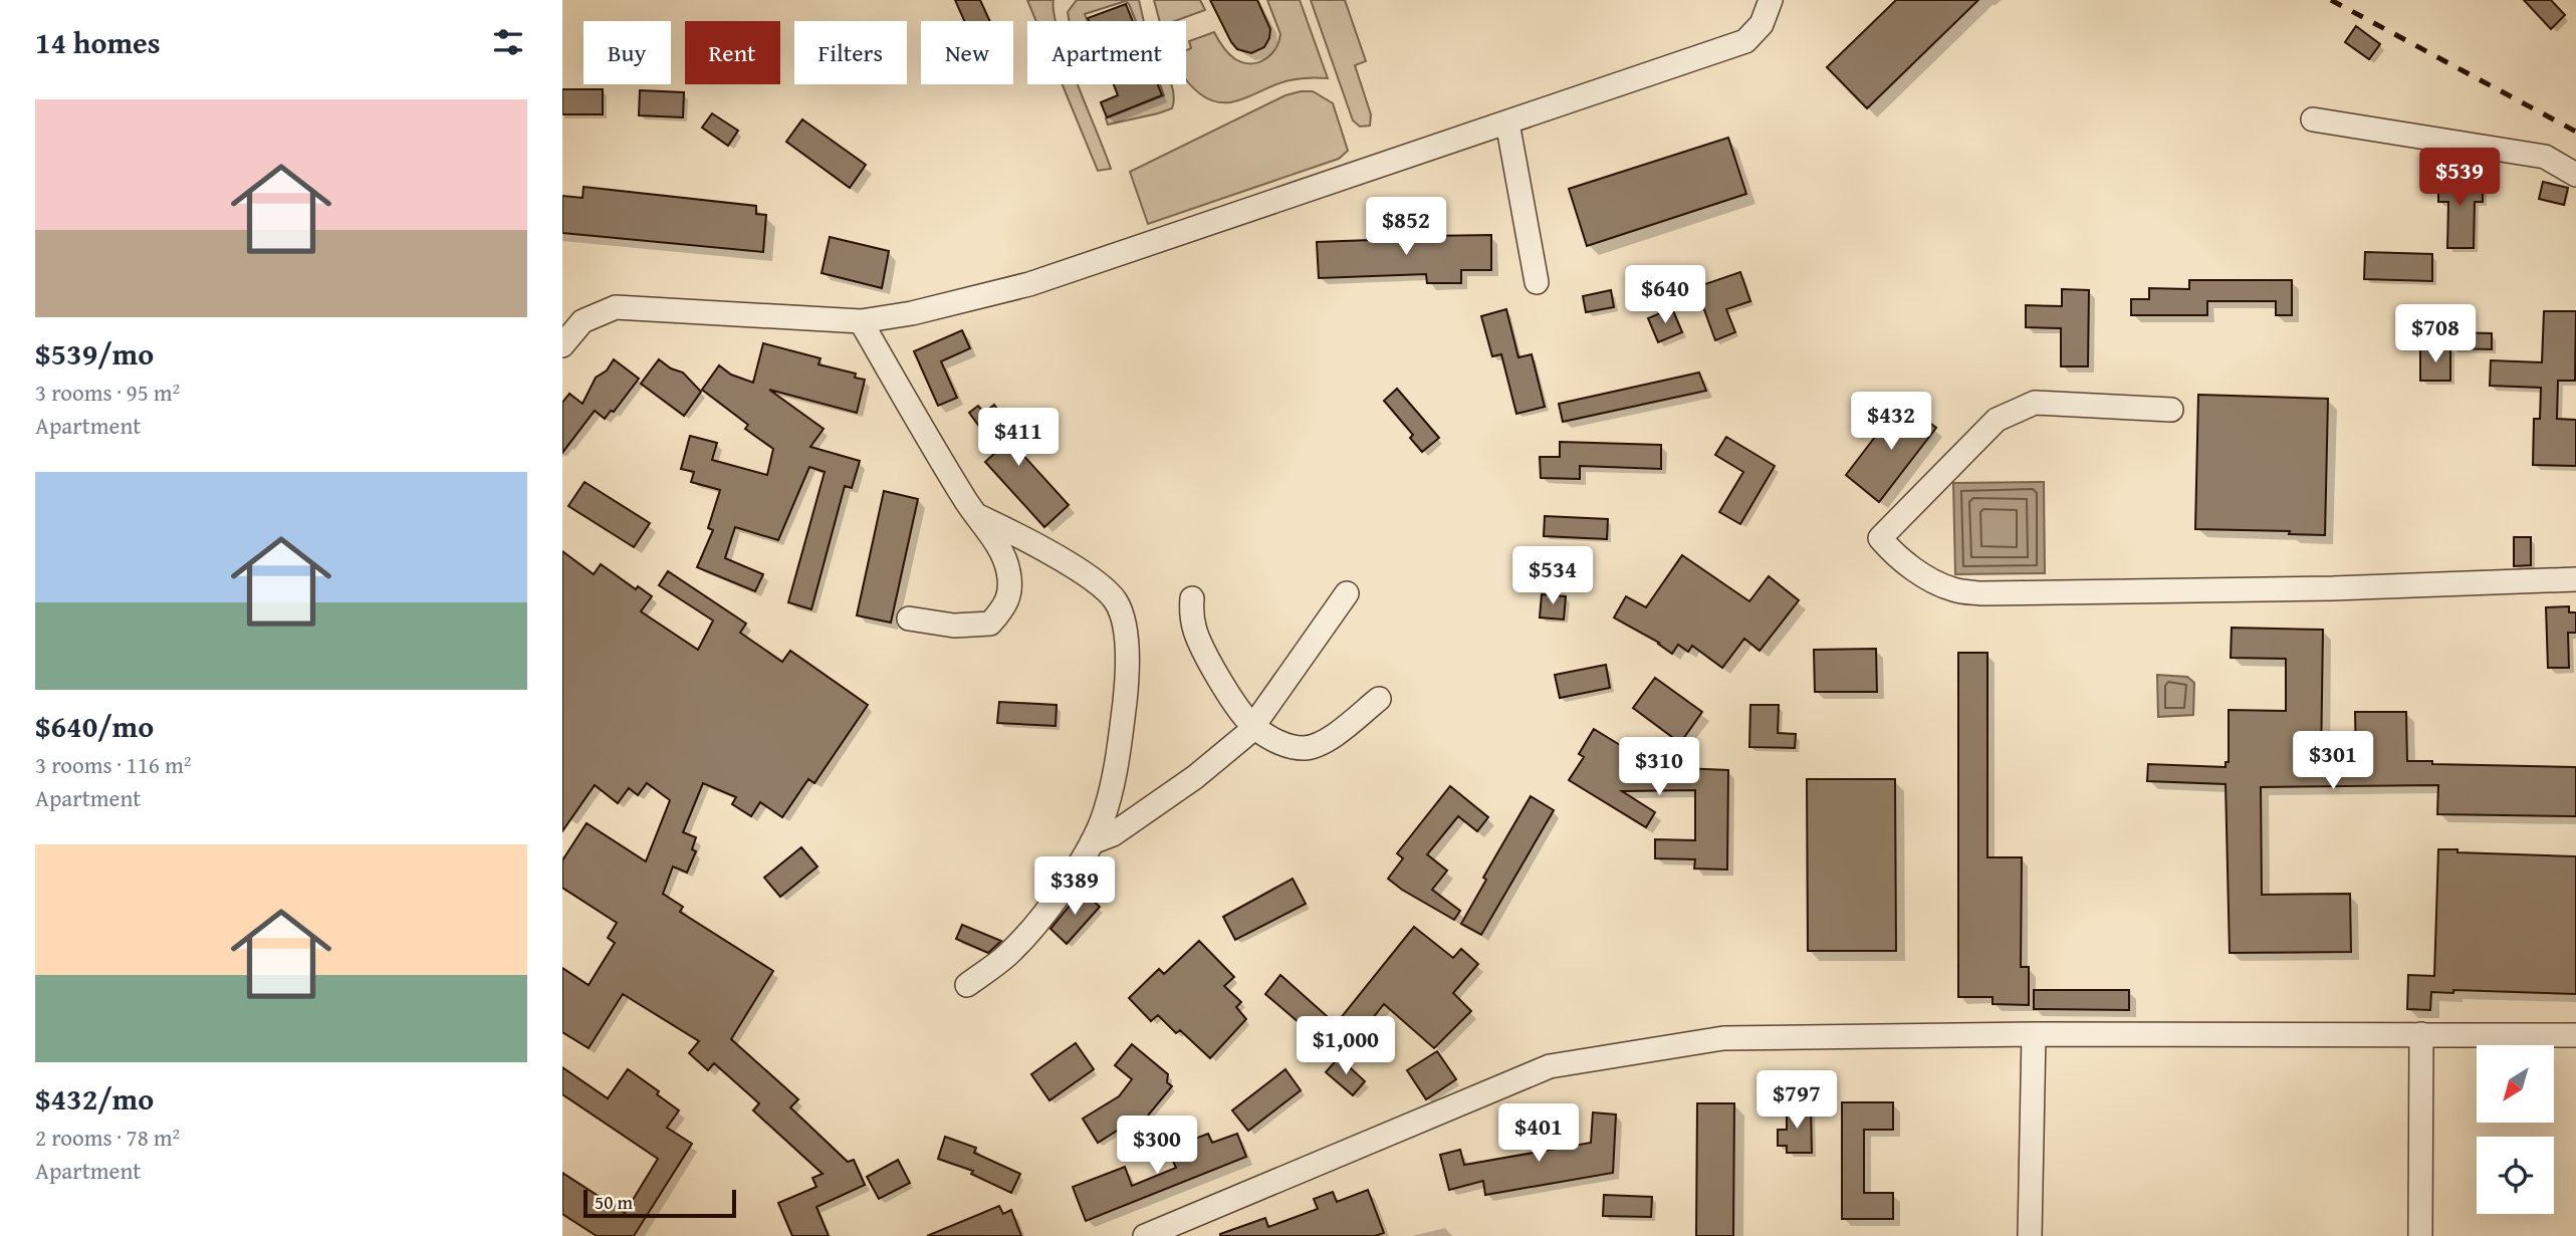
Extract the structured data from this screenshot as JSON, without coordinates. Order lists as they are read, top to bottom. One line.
{"scale_bar":"50 m","north":"bottom left","page":{"heading":"14 homes","chip":["Buy","Rent","Filters","New","Apartment"],"list":[{"name":"$539/mo","note":"3 rooms · 95 m² · Apartment"},{"name":"$640/mo","note":"3 rooms · 116 m² · Apartment"},{"name":"$432/mo","note":"2 rooms · 78 m² · Apartment"}],"price":["$539","$852","$640","$708","$432","$411","$534","$301","$310","$389","$1,000","$797","$401","$300"],"scale":"50 m"}}
